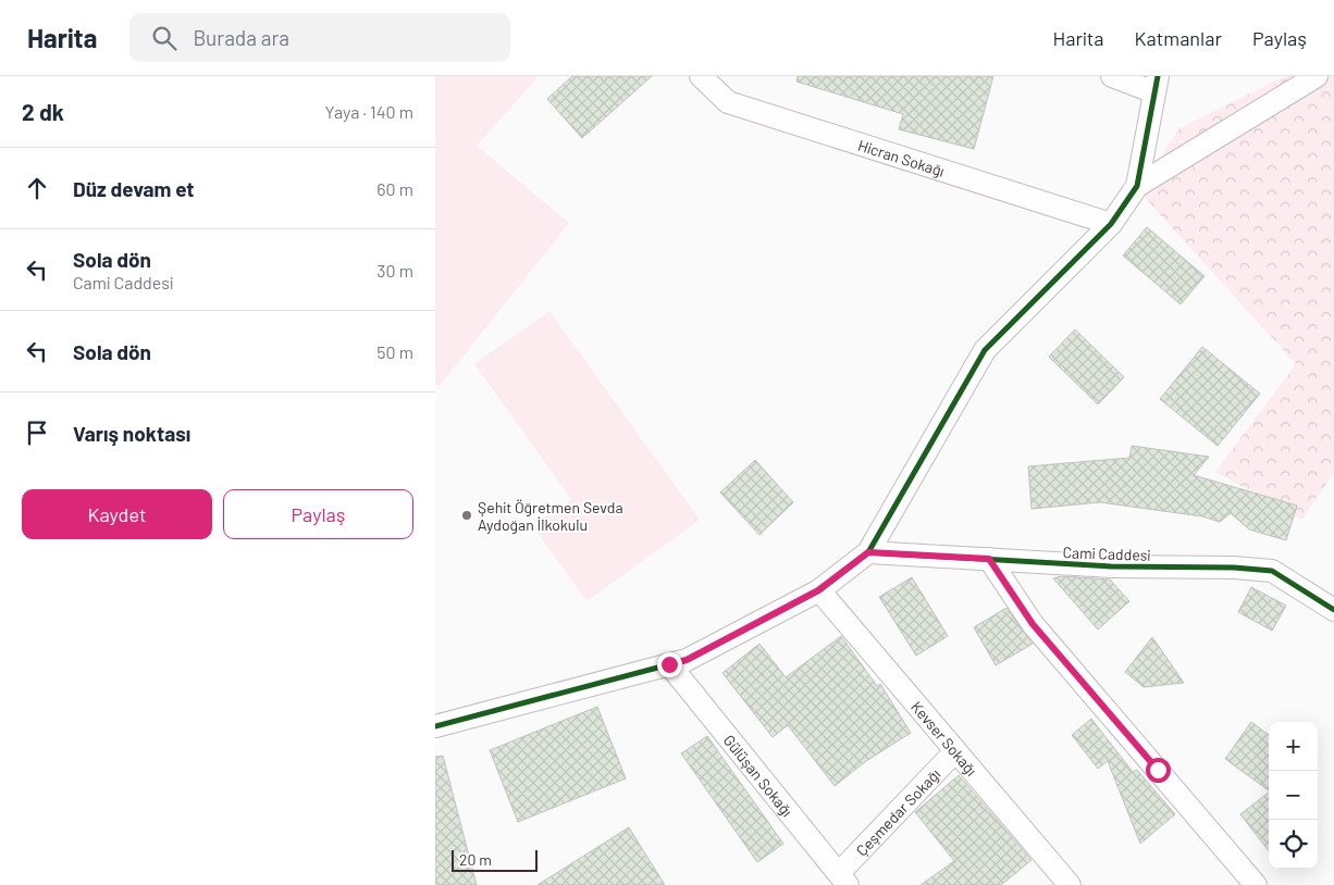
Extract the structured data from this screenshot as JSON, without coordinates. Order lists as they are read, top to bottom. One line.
{"streets":{"street":["Hicran Sokağı","Cami Caddesi","Kevser Sokağı","Gülüşan Sokağı","Çeşmedar Sokağı"]},"crossings":[["Kevser Sokağı","Çeşmedar Sokağı"],["Gülüşan Sokağı","Çeşmedar Sokağı"]],"places":["Şehit Öğretmen Sevda Aydoğan İlkokulu"],"scale_bar":"20 m","page":{"header":"Harita","search":"Burada ara","nav":["Harita","Katmanlar","Paylaş"],"heading":["2 dk","Yaya · 140 m"],"list":[["Düz devam et","60 m"],["Sola dön","Cami Caddesi","30 m"],["Sola dön","50 m"],"Varış noktası"],"buttons":["Kaydet","Paylaş"],"map_buttons":["+","−"],"scale":"20 m"}}
